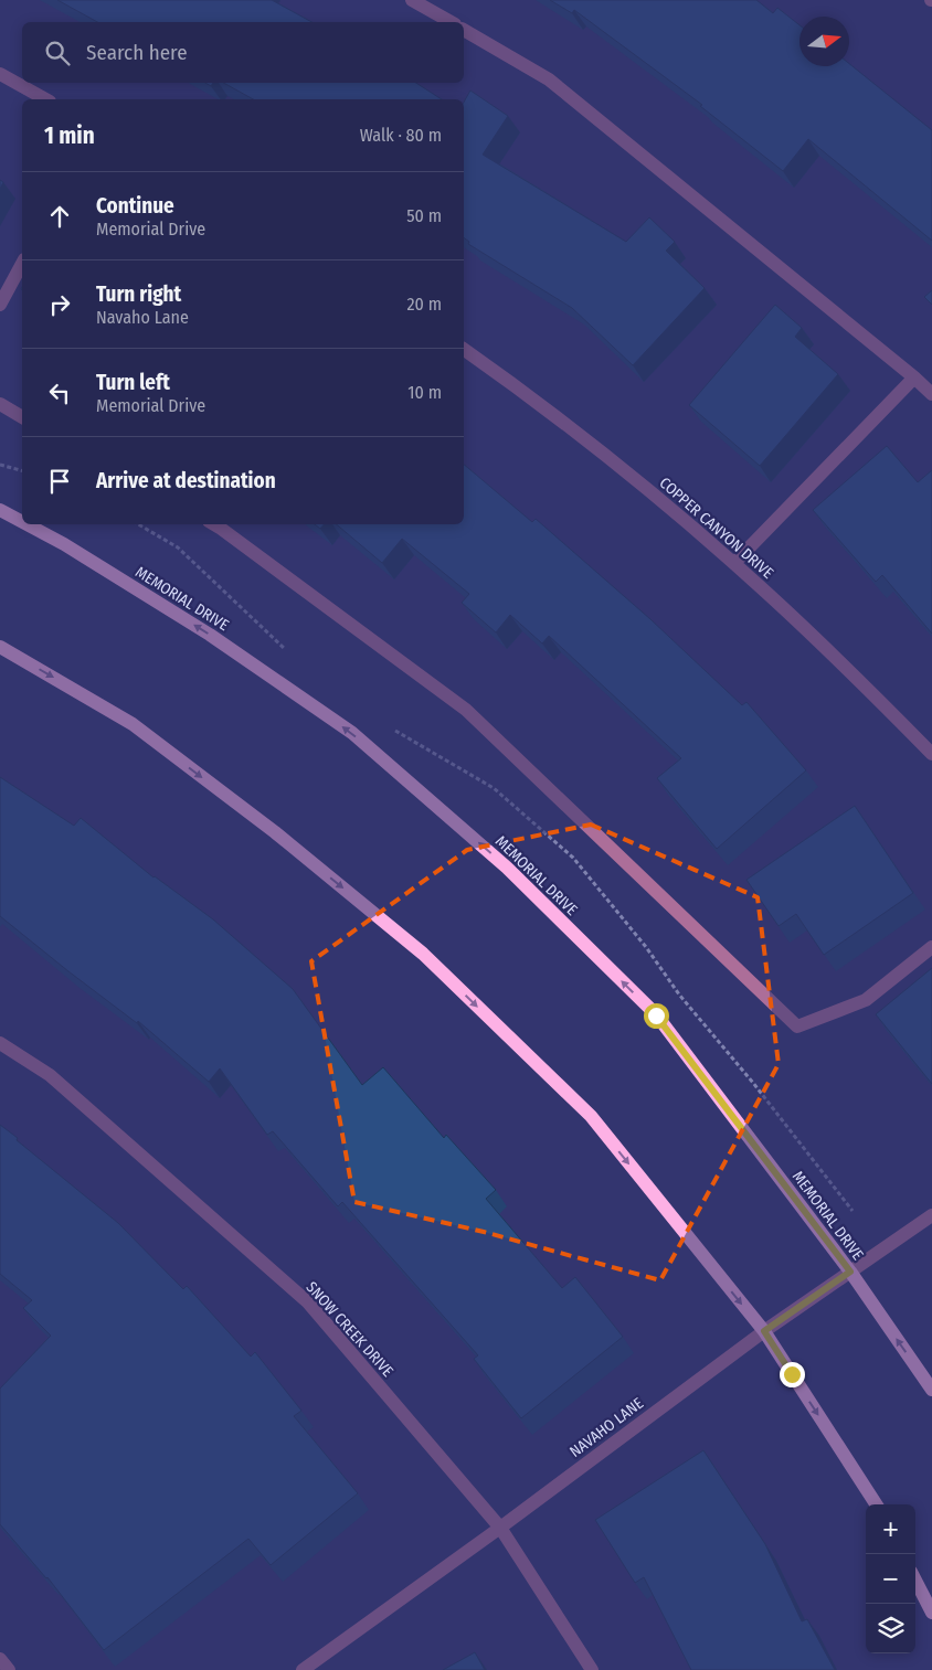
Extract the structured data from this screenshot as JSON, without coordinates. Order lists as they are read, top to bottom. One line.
{"streets":{"main road":["MEMORIAL DRIVE"],"street":["COPPER CANYON DRIVE","SNOW CREEK DRIVE","NAVAHO LANE"]},"crossings":[["MEMORIAL DRIVE","NAVAHO LANE"],["SNOW CREEK DRIVE","NAVAHO LANE"]],"north":"right","page":{"search":"Search here","heading":["1 min","Walk · 80 m"],"list":[["Continue","Memorial Drive","50 m"],["Turn right","Navaho Lane","20 m"],["Turn left","Memorial Drive","10 m"],"Arrive at destination"],"map_buttons":["+","−"]}}
